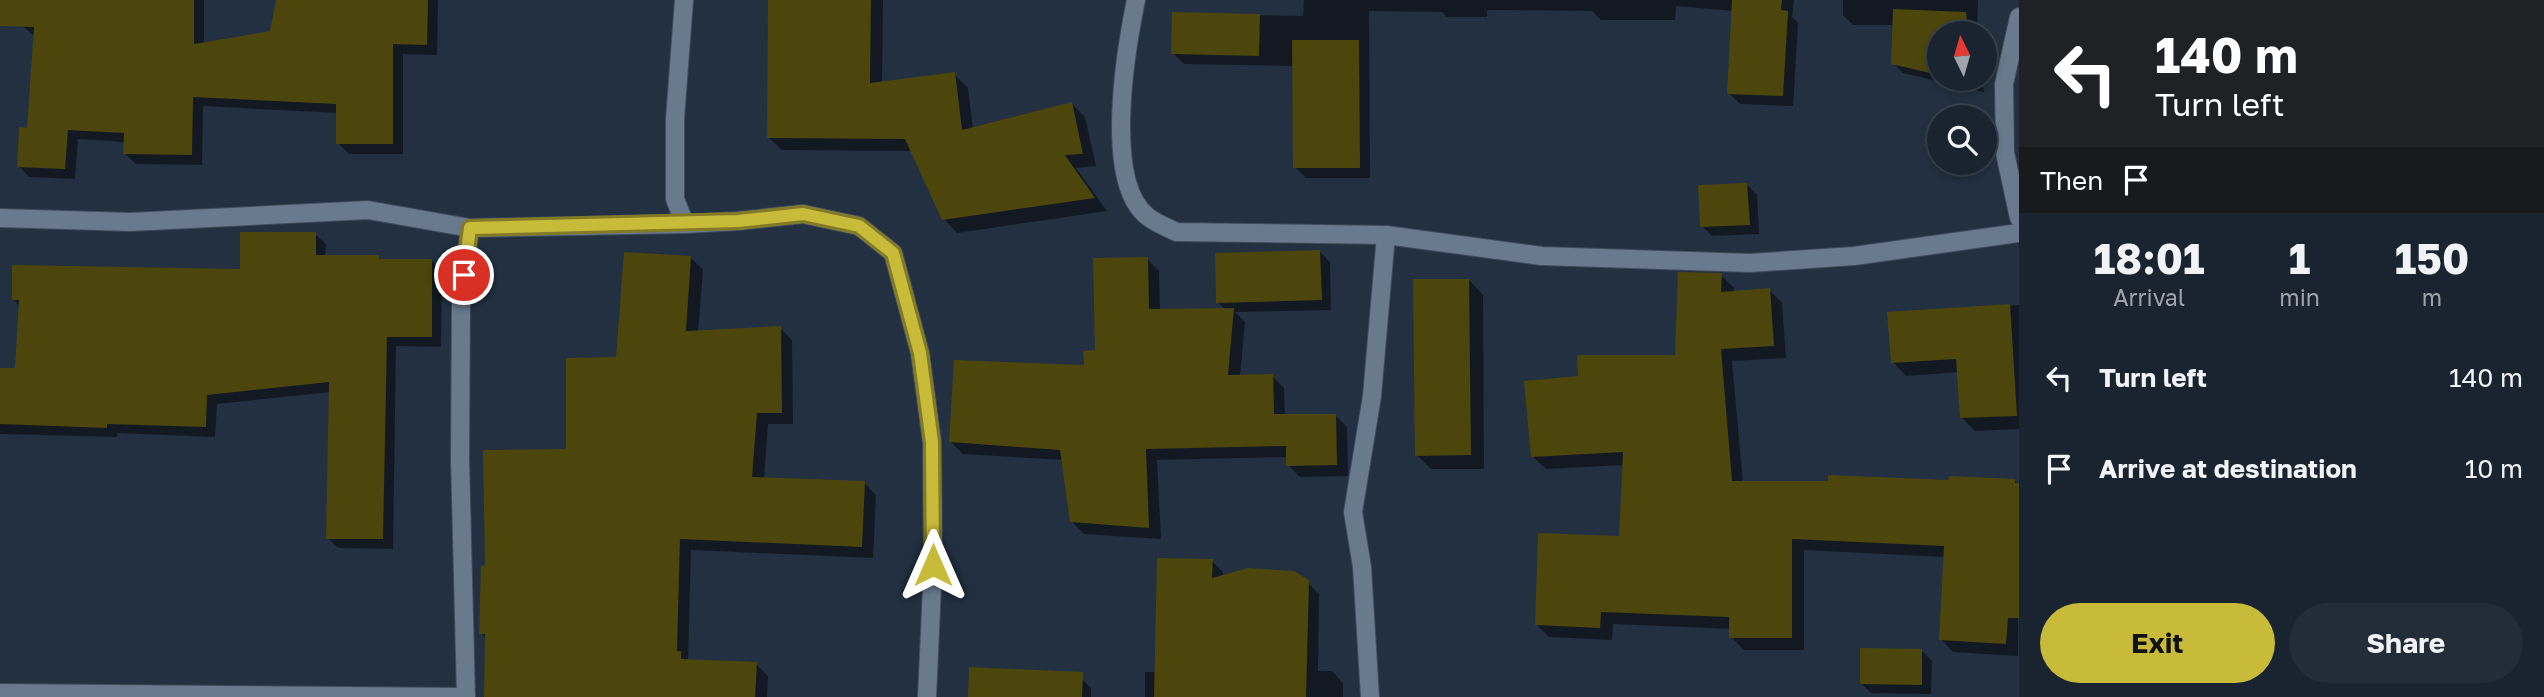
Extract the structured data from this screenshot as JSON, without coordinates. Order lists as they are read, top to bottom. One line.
{"north":"top","page":{"turn":["140 m","Turn left"],"then":"Then","eta":["18:01","Arrival","1","min","150","m"],"list":[{"name":"Turn left","value":"140 m"},{"name":"Arrive at destination","value":"10 m"}],"buttons":["Exit","Share"]}}
